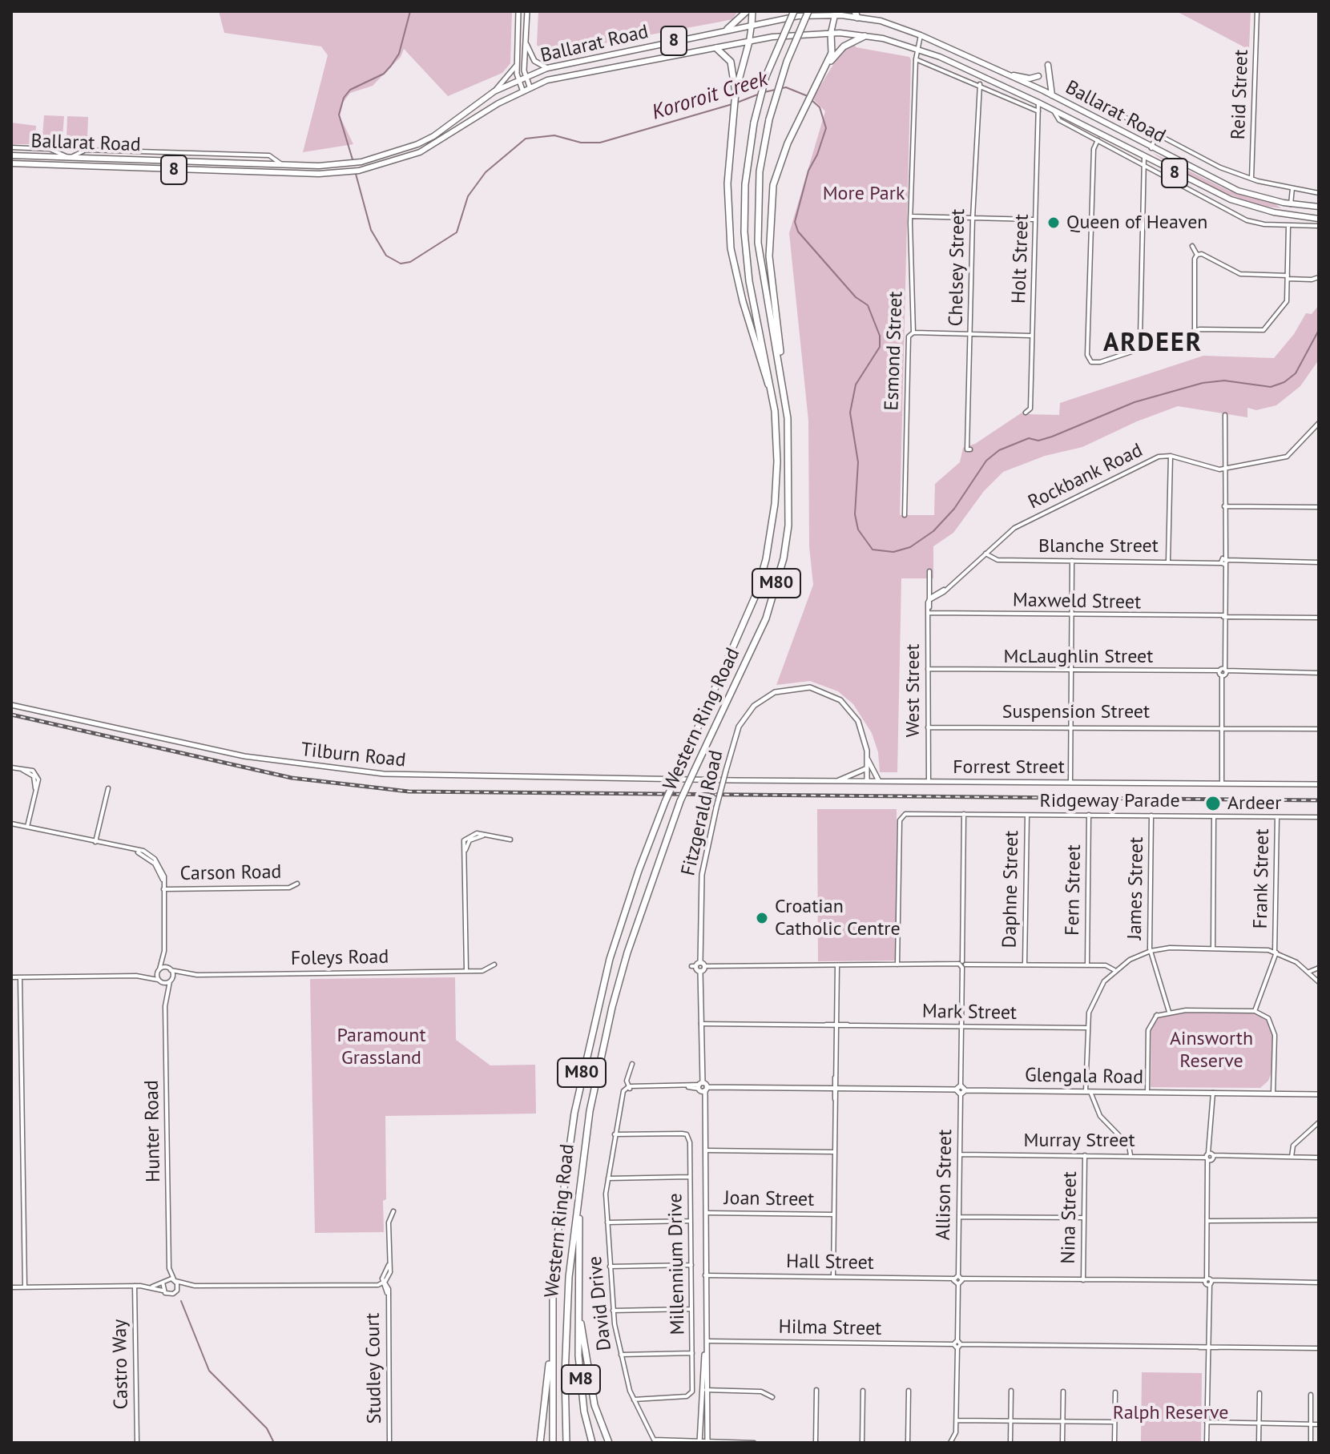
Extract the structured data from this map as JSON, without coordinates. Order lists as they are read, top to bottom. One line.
{"streets":{"highway":["8","Ballarat Road","M80","Western Ring Road","M8"],"street":["Reid Street","Holt Street","Chelsey Street","Esmond Street","Rockbank Road","Blanche Street","Maxweld Street","McLaughlin Street","West Street","Suspension Street","Tilburn Road","Forrest Street","Ridgeway Parade","Fitzgerald Road","Carson Road","Frank Street","James Street","Daphne Street","Fern Street","Foleys Road","Mark Street","Glengala Road","Hunter Road","Murray Street","Allison Street","Joan Street","Nina Street","Hall Street","Millennium Drive","David Drive","Hilma Street","Castro Way","Studley Court"]},"crossings":[["Ballarat Road","Reid Street"],["Ballarat Road","Holt Street"],["Ballarat Road","Esmond Street"],["Rockbank Road","Blanche Street"],["Rockbank Road","West Street"],["Maxweld Street","West Street"],["McLaughlin Street","West Street"],["West Street","Suspension Street"],["West Street","Forrest Street"],["Western Ring Road","M8"],["Tilburn Road","Forrest Street"],["Forrest Street","Fitzgerald Road"],["Ridgeway Parade","Frank Street"],["Ridgeway Parade","James Street"],["Ridgeway Parade","Daphne Street"],["Ridgeway Parade","Fern Street"],["Foleys Road","Hunter Road"],["Murray Street","Allison Street"],["Murray Street","Nina Street"],["Millennium Drive","David Drive"]],"districts":["ARDEER"],"water":["Kororoit Creek"],"parks":["More Park","Paramount Grassland","Ainsworth Reserve","Ralph Reserve"],"places":["Queen of Heaven","Ardeer","Croatian Catholic Centre"]}
